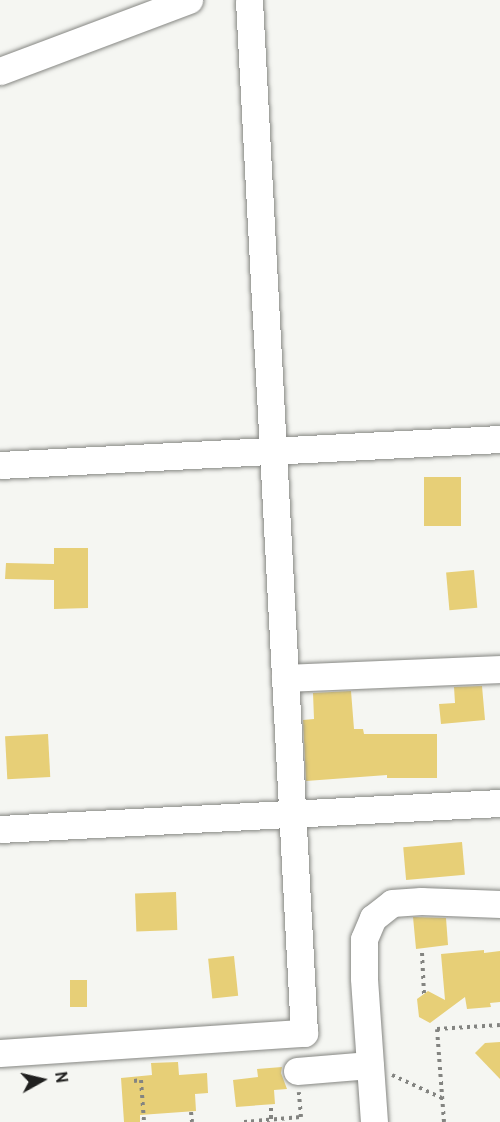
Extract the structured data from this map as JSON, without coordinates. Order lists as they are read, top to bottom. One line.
{"north":"right"}
